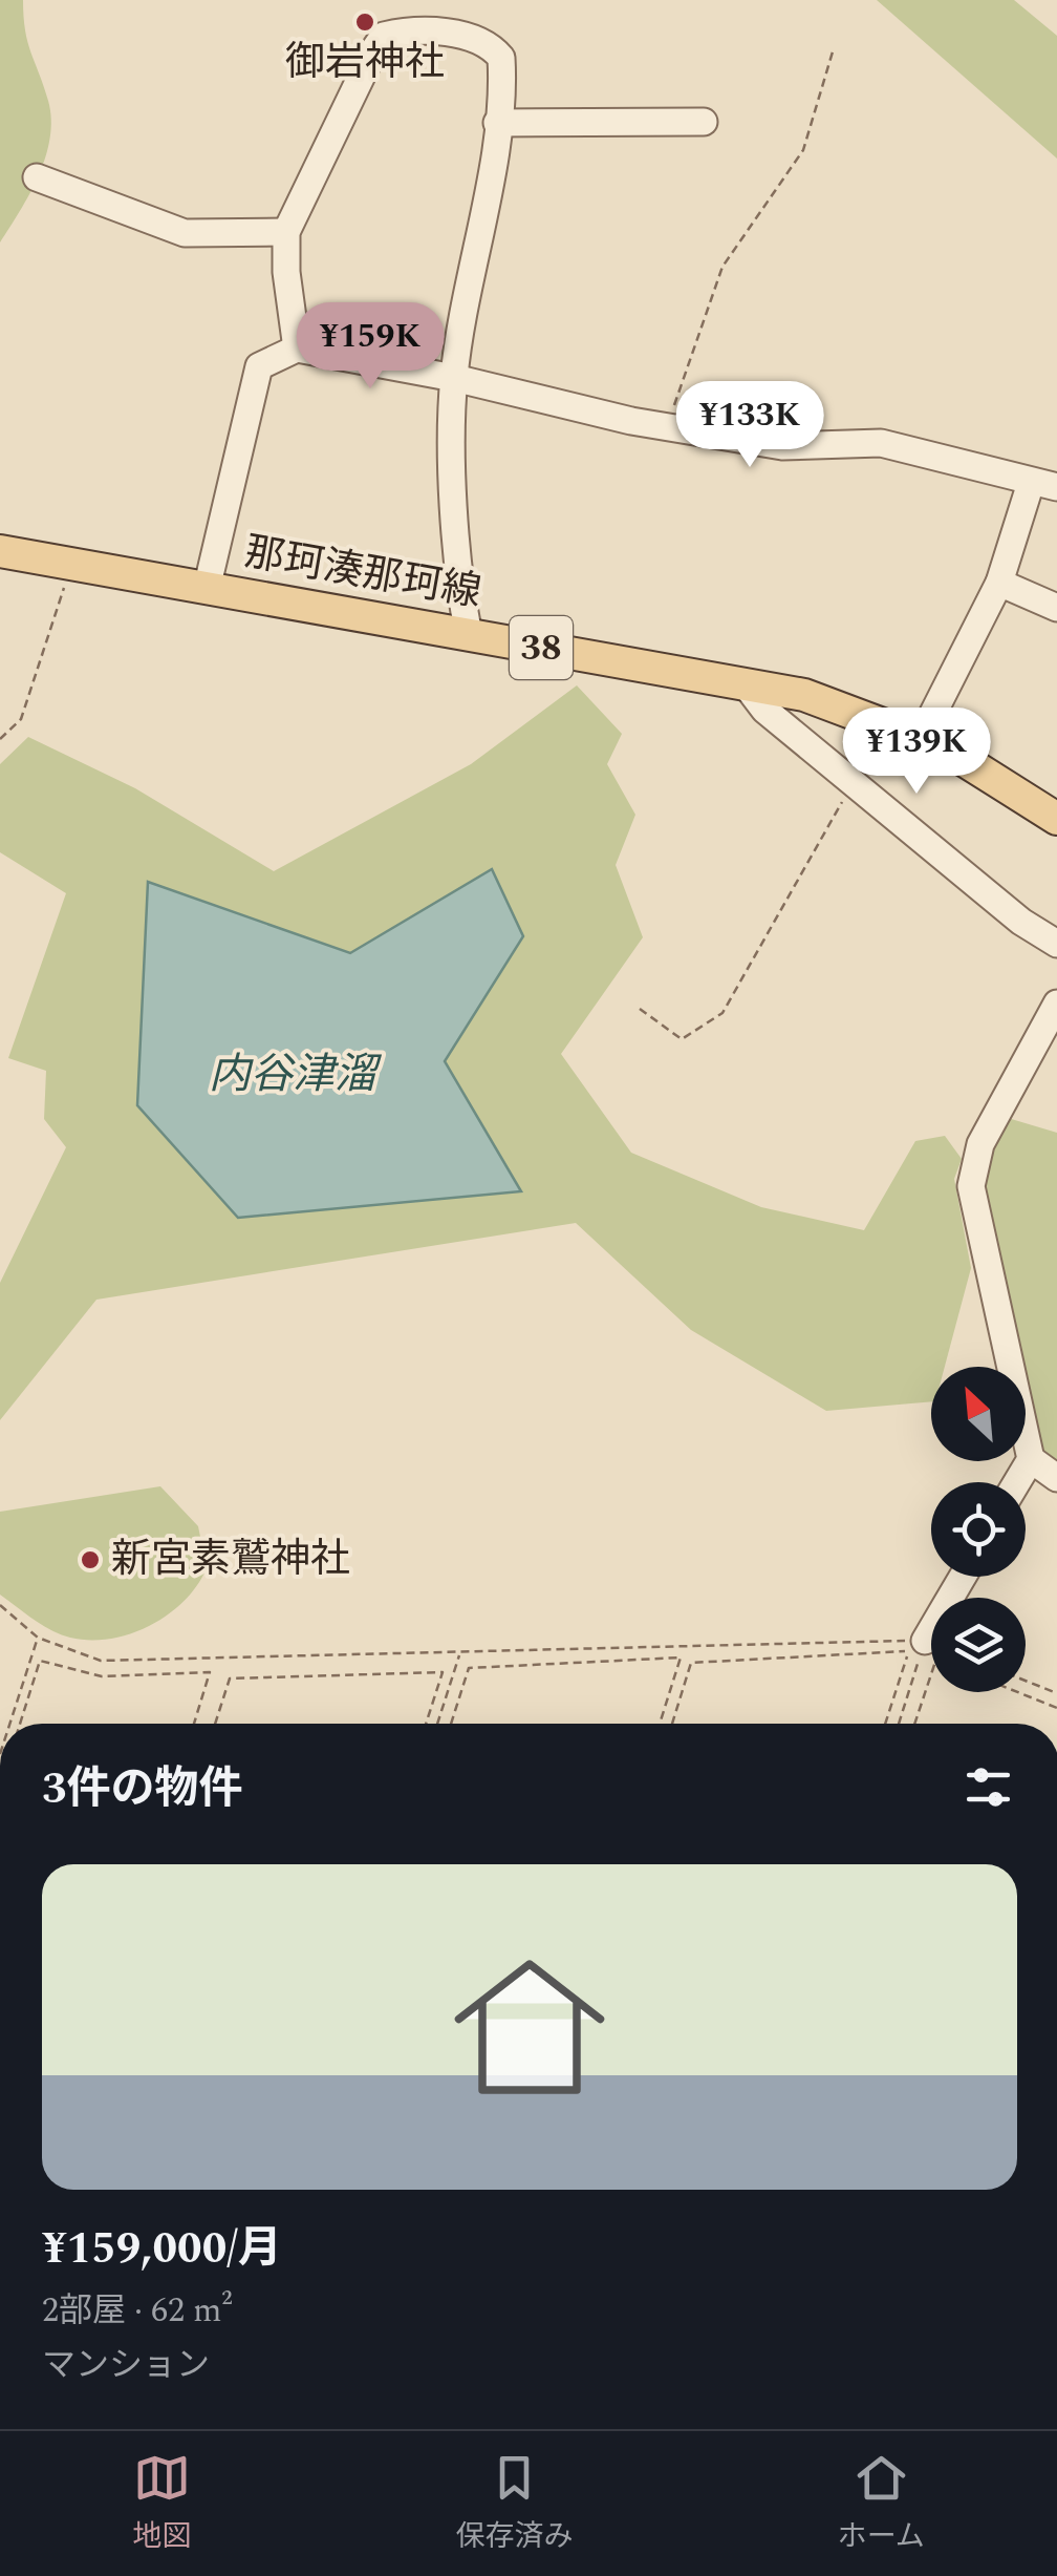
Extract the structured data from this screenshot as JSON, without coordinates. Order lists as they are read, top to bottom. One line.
{"streets":{"main road":["那珂湊那珂線","38"]},"water":["内谷津溜"],"places":["御岩神社","新宮素鷲神社"],"north":"top left","page":{"price":["¥159K","¥133K","¥139K"],"heading":"3件の物件","list":[{"name":"¥159,000/月","note":"2部屋 · 62 m² · マンション"}],"tabs":["地図","保存済み","ホーム"]}}
